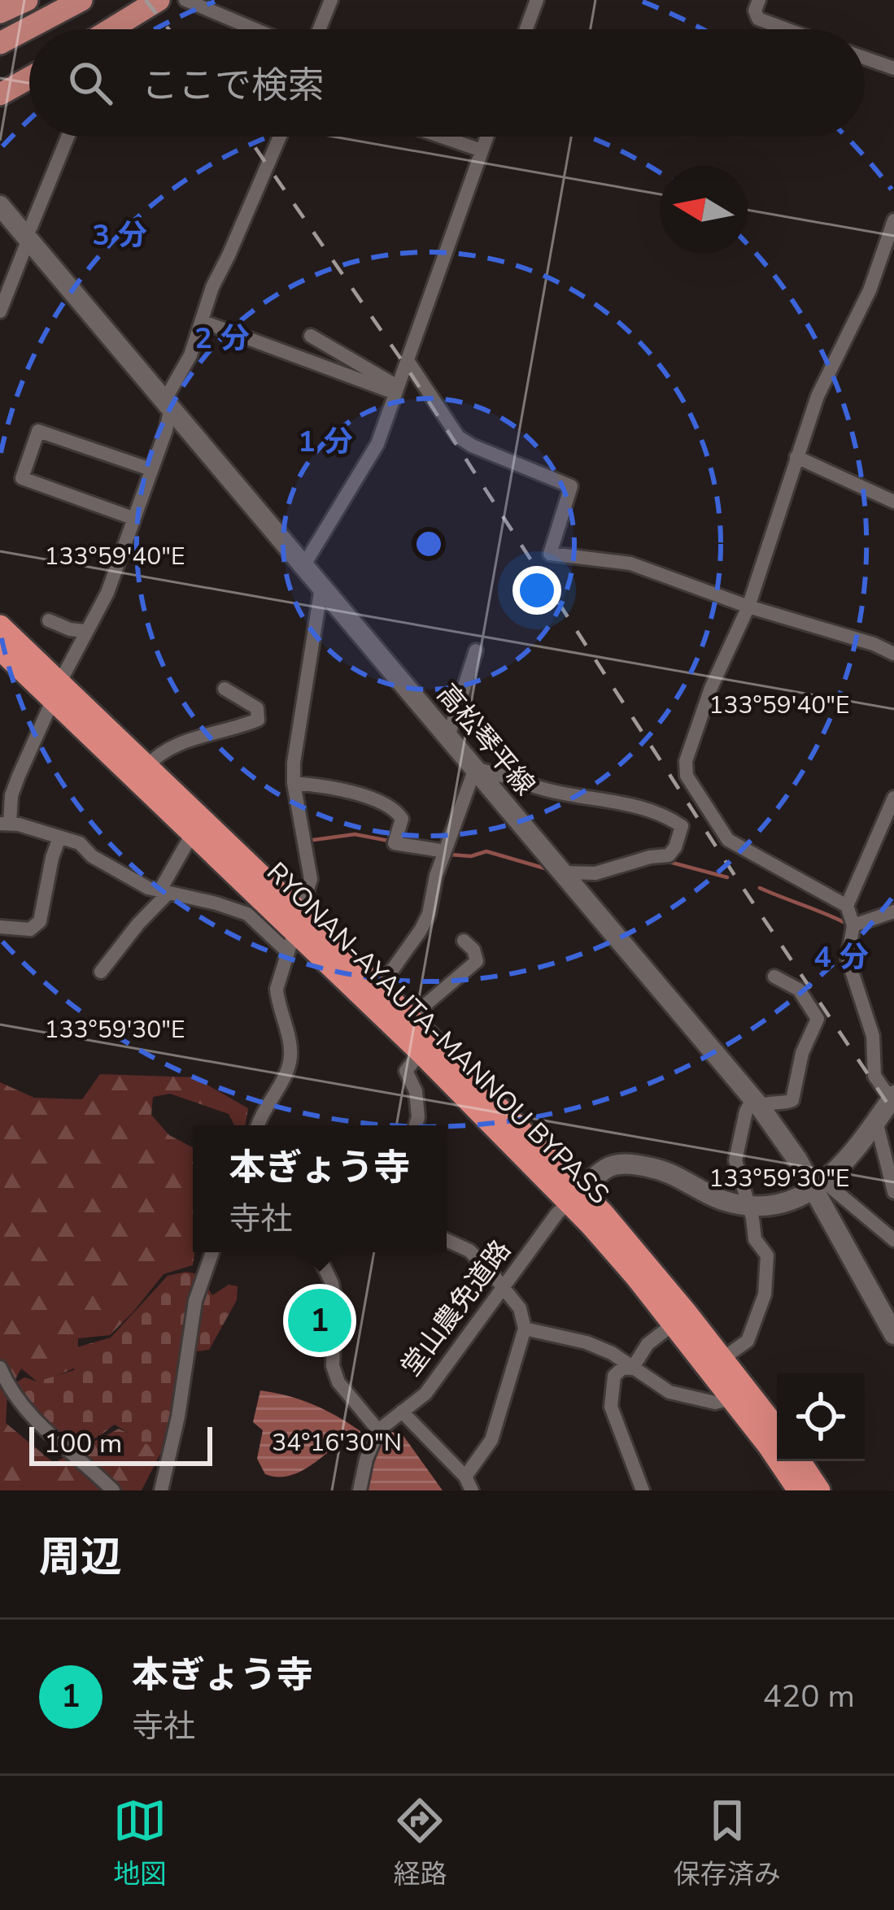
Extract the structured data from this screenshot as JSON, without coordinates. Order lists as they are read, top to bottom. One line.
{"streets":{"highway":["RYONAN-AYAUTA-MANNOU BYPASS"],"main road":["高松琴平線"],"street":["堂山農免道路"]},"crossings":[["RYONAN-AYAUTA-MANNOU BYPASS","堂山農免道路"]],"scale_bar":"100 m","north":"left","page":{"search":"ここで検索","popup":["本ぎょう寺","寺社"],"pins":"1","scale":"100 m","heading":"周辺","list":[{"mark":"1","name":"本ぎょう寺","note":"寺社","value":"420 m"}],"nav":["地図","経路","保存済み"]},"coordinates":["133°59'40\"E","133°59'30\"E","34°16'30\"N"],"rings":["3 分","2 分","1 分","4 分"]}
